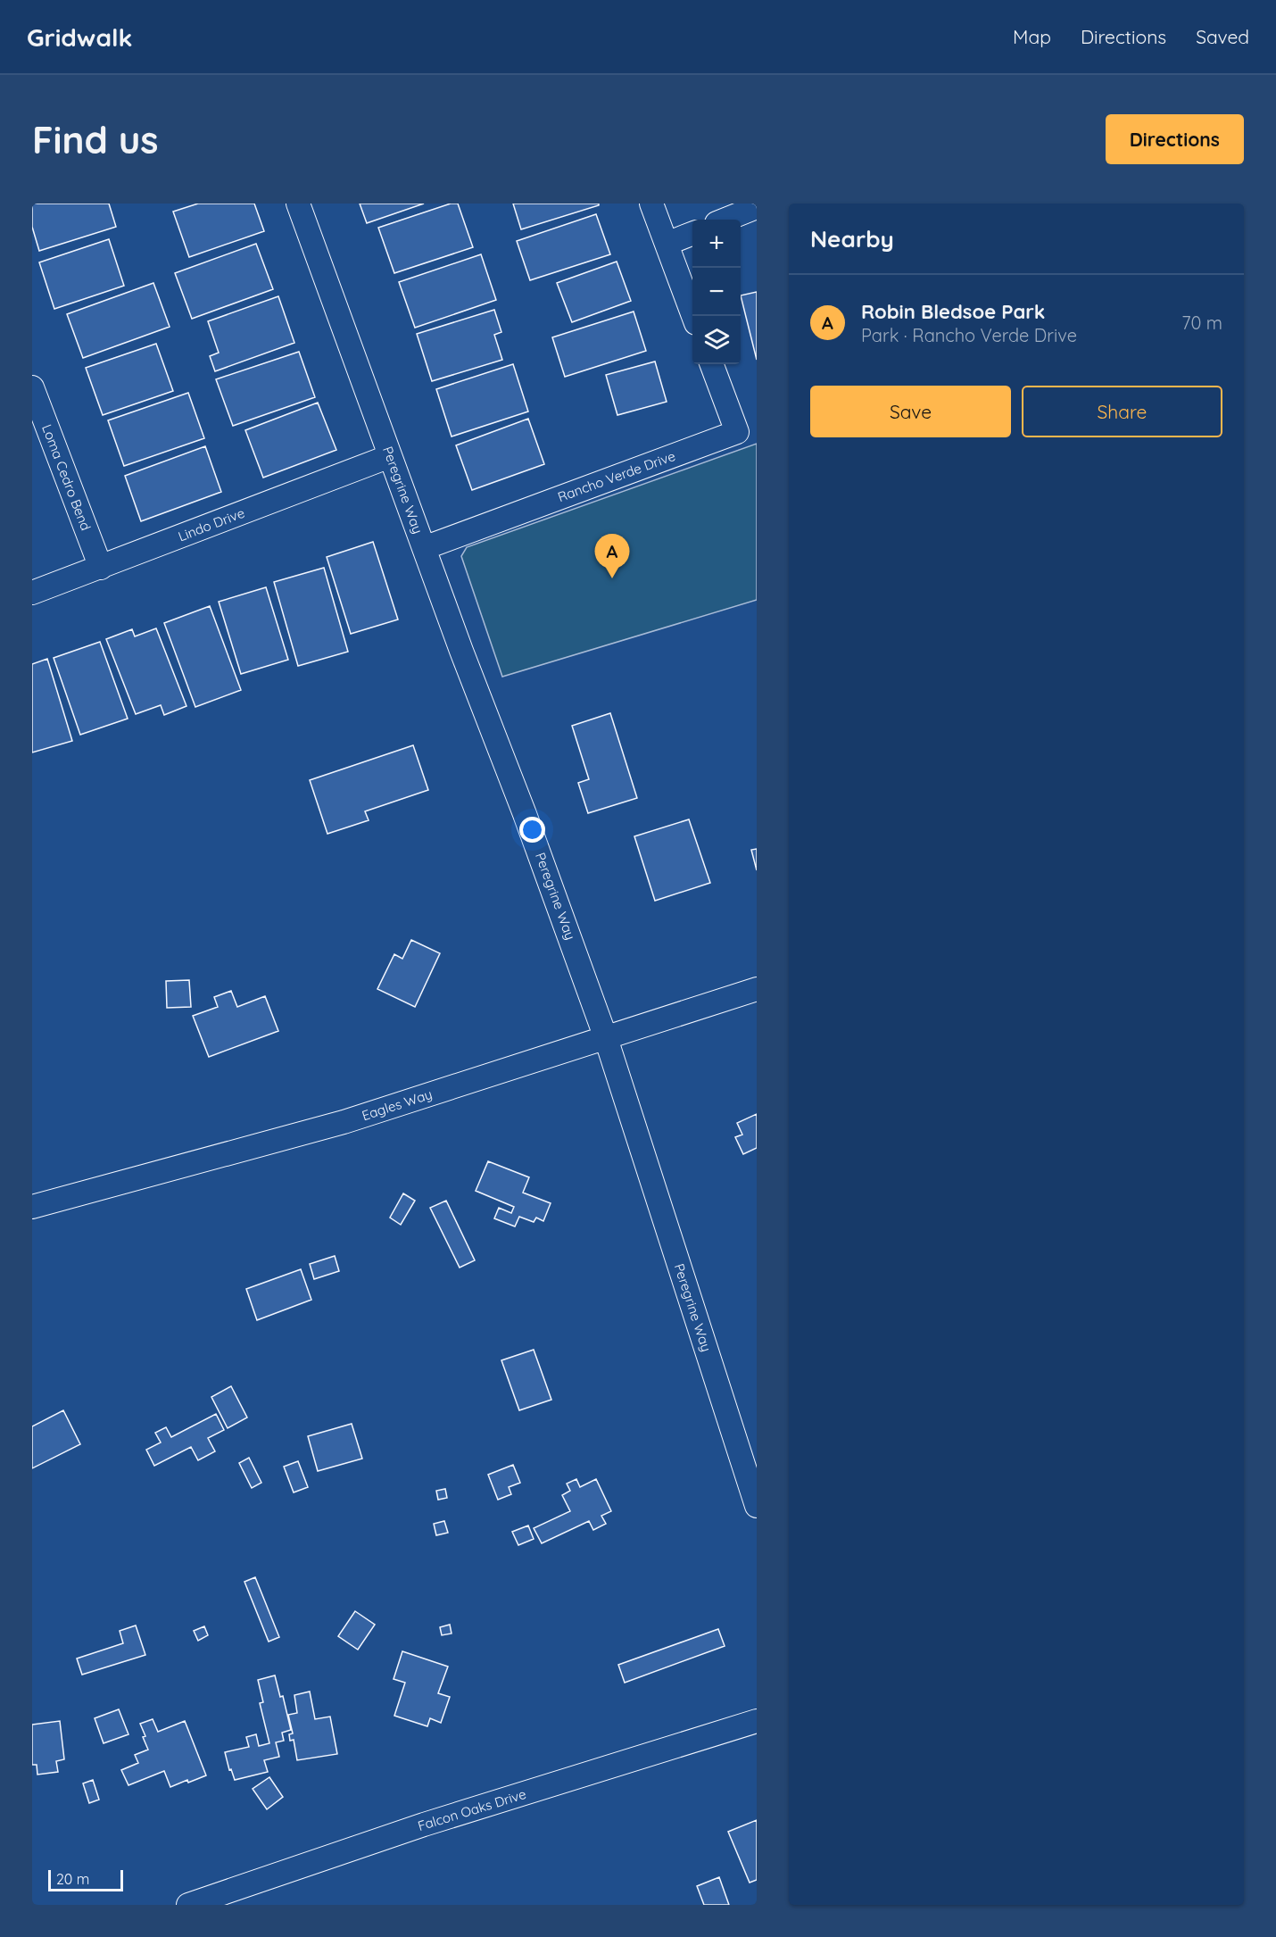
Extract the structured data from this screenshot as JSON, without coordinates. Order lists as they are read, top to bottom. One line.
{"streets":{"street":["Rancho Verde Drive","Loma Cedro Bend","Peregrine Way","Lindo Drive","Eagles Way","Falcon Oaks Drive"]},"crossings":[["Rancho Verde Drive","Peregrine Way"],["Loma Cedro Bend","Lindo Drive"],["Peregrine Way","Lindo Drive"],["Peregrine Way","Eagles Way"]],"scale_bar":"20 m","page":{"header":"Gridwalk","nav":["Map","Directions","Saved"],"buttons":["Directions",["Save","Share"]],"title":"Find us","heading":"Nearby","map_buttons":["+","−"],"list":[{"mark":"A","name":"Robin Bledsoe Park","note":"Park · Rancho Verde Drive","value":"70 m"}],"pins":"A","scale":"20 m"}}
